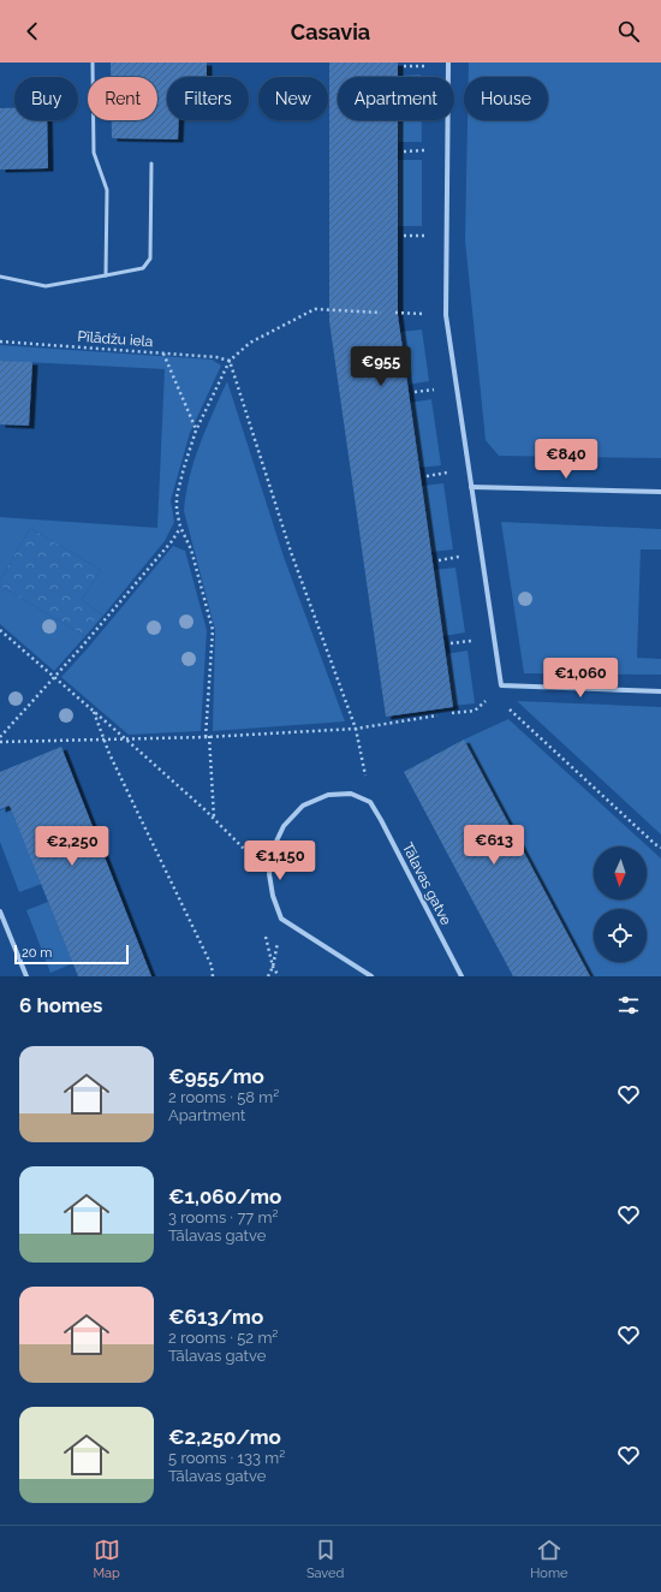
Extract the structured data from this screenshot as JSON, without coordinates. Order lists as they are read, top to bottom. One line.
{"streets":{"street":["Tālavas gatve"],"path":["Pīlādžu iela"]},"scale_bar":"20 m","north":"bottom","page":{"header":"Casavia","chip":["Buy","Rent","Filters","New","Apartment","House"],"price":["€955","€840","€1,060","€613","€2,250","€1,150"],"scale":"20 m","heading":"6 homes","list":[{"name":"€955/mo","note":"2 rooms · 58 m² · Apartment"},{"name":"€1,060/mo","note":"3 rooms · 77 m² · Tālavas gatve"},{"name":"€613/mo","note":"2 rooms · 52 m² · Tālavas gatve"},{"name":"€2,250/mo","note":"5 rooms · 133 m² · Tālavas gatve"}],"tabs":["Map","Saved","Home"]}}
